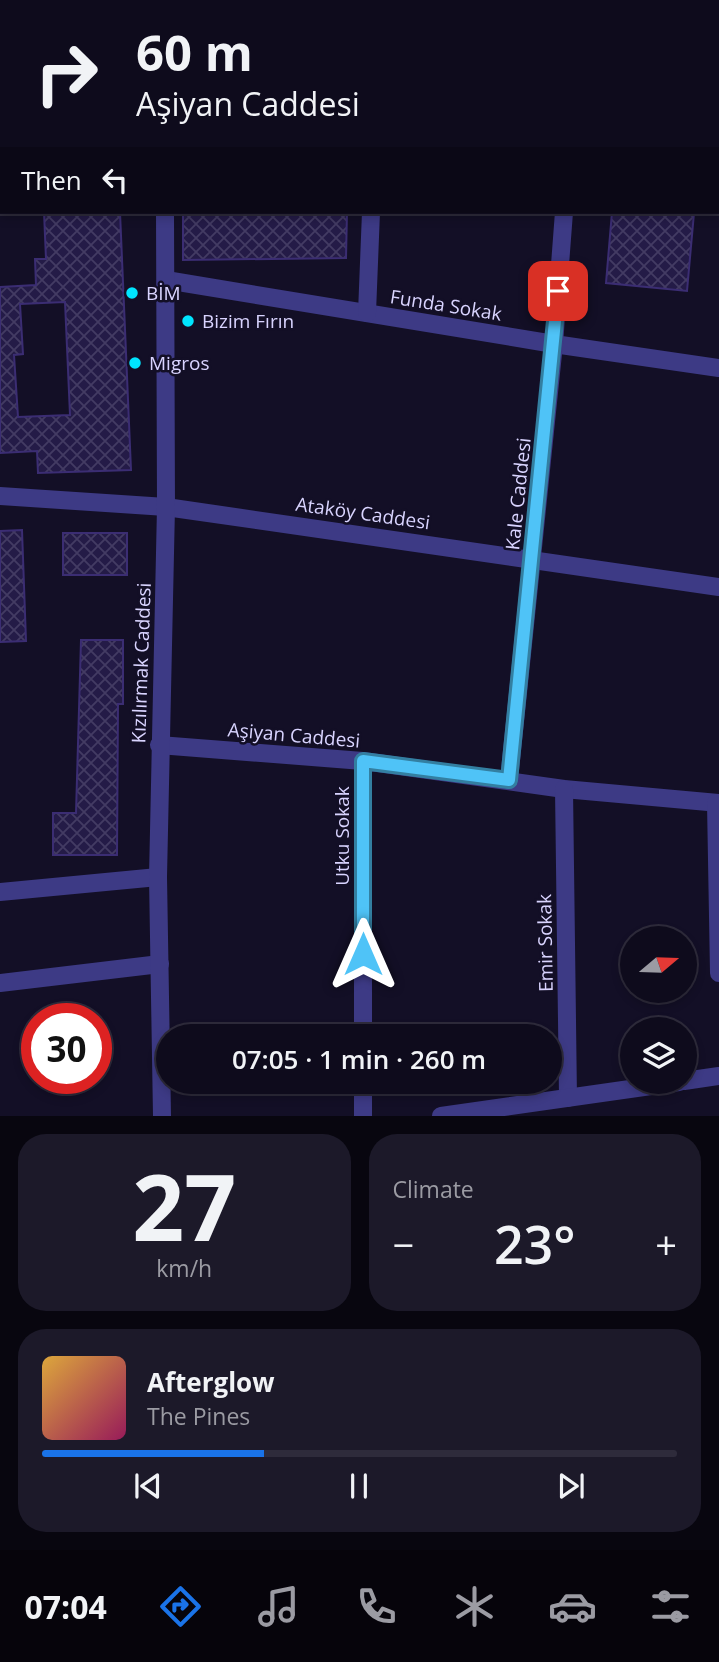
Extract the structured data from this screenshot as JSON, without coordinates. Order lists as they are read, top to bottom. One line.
{"streets":{"street":["Funda Sokak","Kale Caddesi","Ataköy Caddesi","Kızılırmak Caddesi","Aşiyan Caddesi","Utku Sokak","Emir Sokak"]},"crossings":[["Funda Sokak","Kale Caddesi"],["Funda Sokak","Kızılırmak Caddesi"],["Kale Caddesi","Ataköy Caddesi"],["Kale Caddesi","Aşiyan Caddesi"],["Ataköy Caddesi","Kızılırmak Caddesi"],["Kızılırmak Caddesi","Aşiyan Caddesi"],["Aşiyan Caddesi","Utku Sokak"],["Aşiyan Caddesi","Emir Sokak"]],"places":["BİM","Bizim Fırın","Migros"],"north":"right","page":{"turn":["60 m","Aşiyan Caddesi"],"then":"Then","limit":"30","trip":"07:05 · 1 min · 260 m","tile":[["27","km/h"],"Climate"],"heat":["−","23°","+"],"song":["Afterglow","The Pines"],"tabs":"07:04"}}
